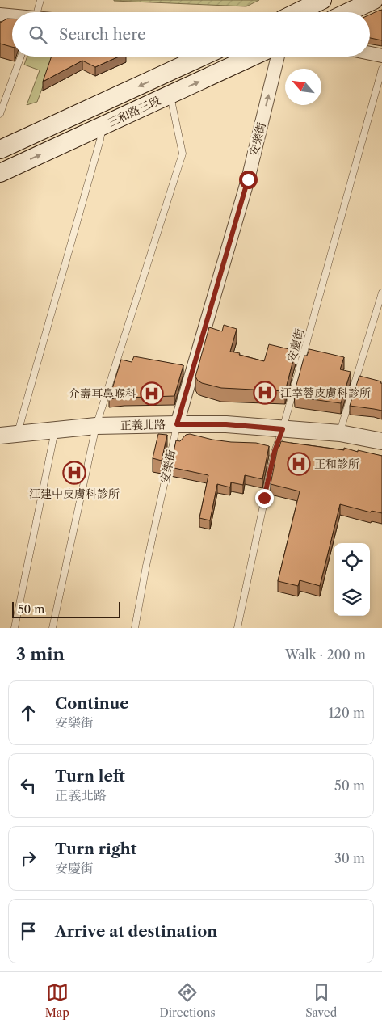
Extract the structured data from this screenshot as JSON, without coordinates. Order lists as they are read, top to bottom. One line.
{"streets":{"main road":["三和路三段"],"street":["安樂街","正義北路"],"lane":["安慶街"]},"crossings":[["安樂街","正義北路"],["安慶街","正義北路"]],"one_way":["安樂街"],"places":{"hospital":["江幸蓉皮膚科診所","介壽耳鼻喉科","正和診所","江建中皮膚科診所"]},"scale_bar":"50 m","north":"top left","page":{"search":"Search here","scale":"50 m","heading":["3 min","Walk · 200 m"],"list":[["Continue","安樂街","120 m"],["Turn left","正義北路","50 m"],["Turn right","安慶街","30 m"],"Arrive at destination"],"nav":["Map","Directions","Saved"]}}
